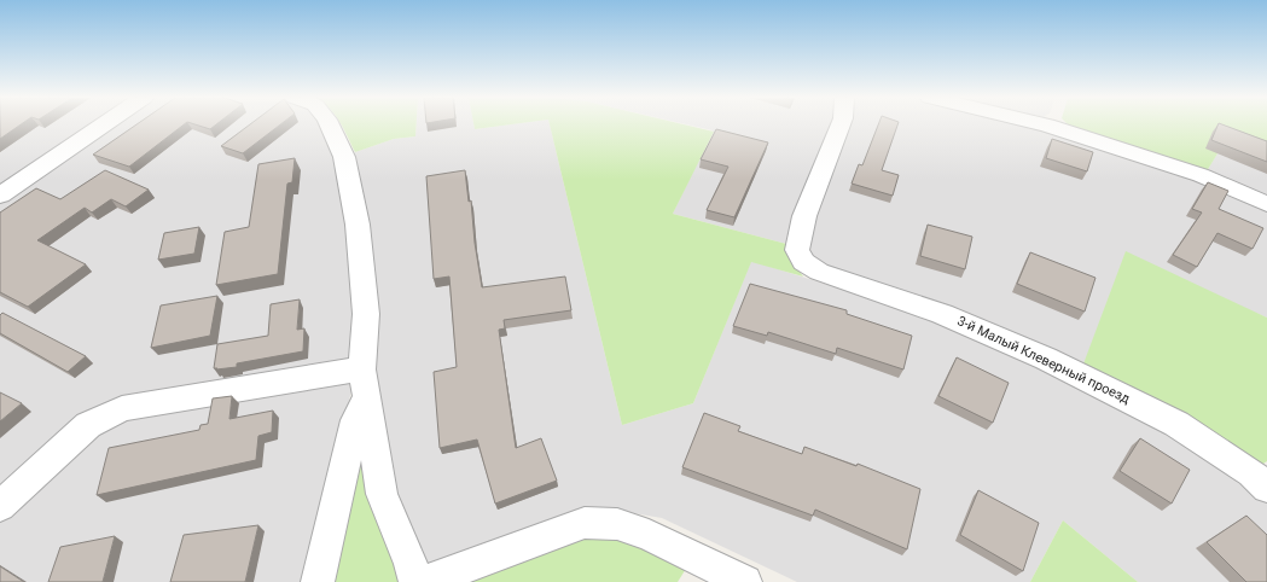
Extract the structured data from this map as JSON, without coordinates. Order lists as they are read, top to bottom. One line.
{"streets":{"street":["3-й Малый Клеверный проезд"]}}
